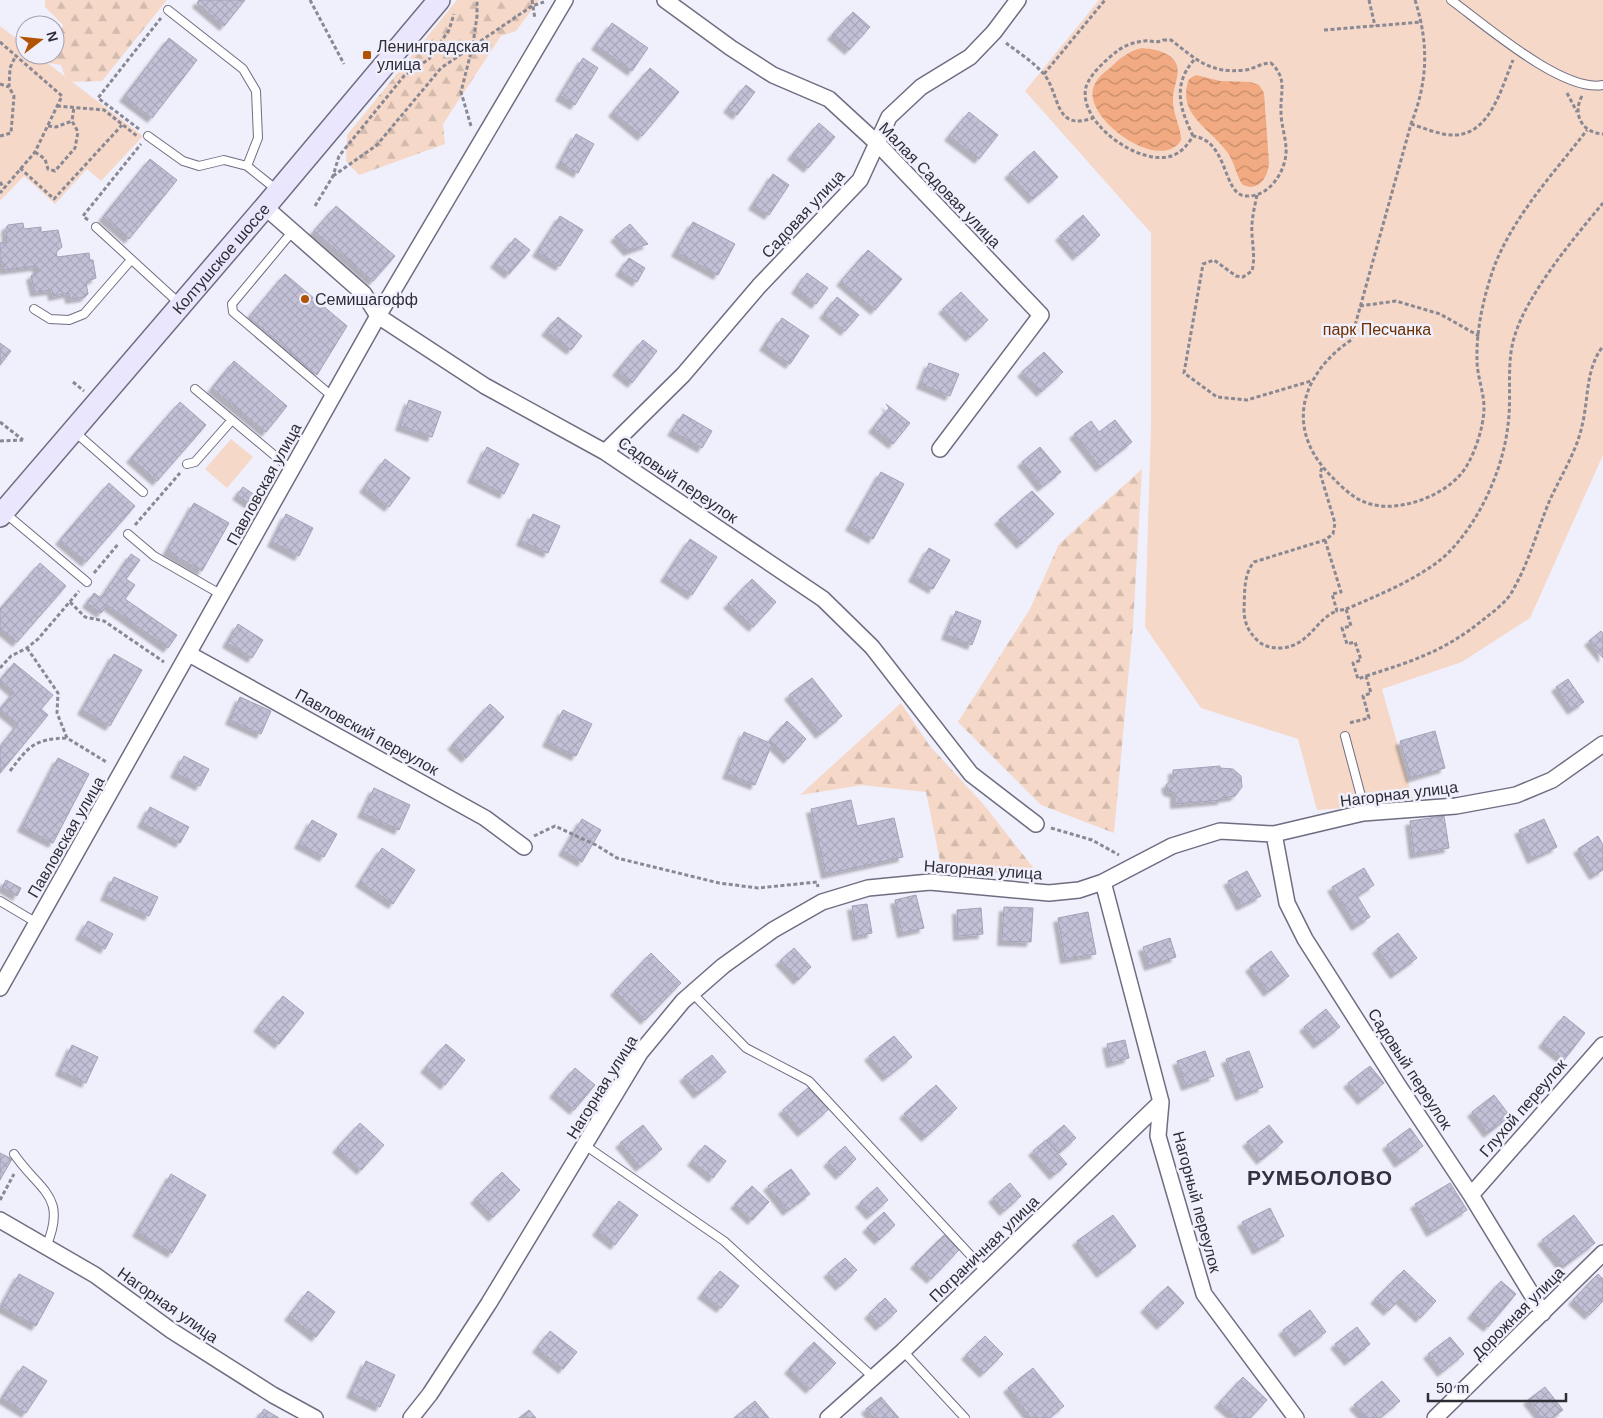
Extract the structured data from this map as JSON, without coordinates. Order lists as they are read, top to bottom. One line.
{"streets":{"main road":["Колтушское шоссе"],"street":["Малая Садовая улица","Садовая улица","Садовый переулок","Павловская улица","Павловский переулок","Нагорная улица","Глухой переулок","Нагорный переулок","Пограничная улица","Дорожная улица"]},"crossings":[["Малая Садовая улица","Садовая улица"],["Садовая улица","Садовый переулок"],["Колтушское шоссе","Садовый переулок"],["Садовый переулок","Павловская улица"],["Садовый переулок","Нагорная улица"],["Садовый переулок","Глухой переулок"],["Садовый переулок","Дорожная улица"],["Павловская улица","Павловский переулок"],["Нагорная улица","Нагорный переулок"],["Нагорный переулок","Пограничная улица"]],"districts":["РУМБОЛОВО"],"parks":["парк Песчанка"],"places":{"transit":["Ленинградская улица"],"other":["Семишагофф"]},"scale_bar":"50 m","north":"right"}
